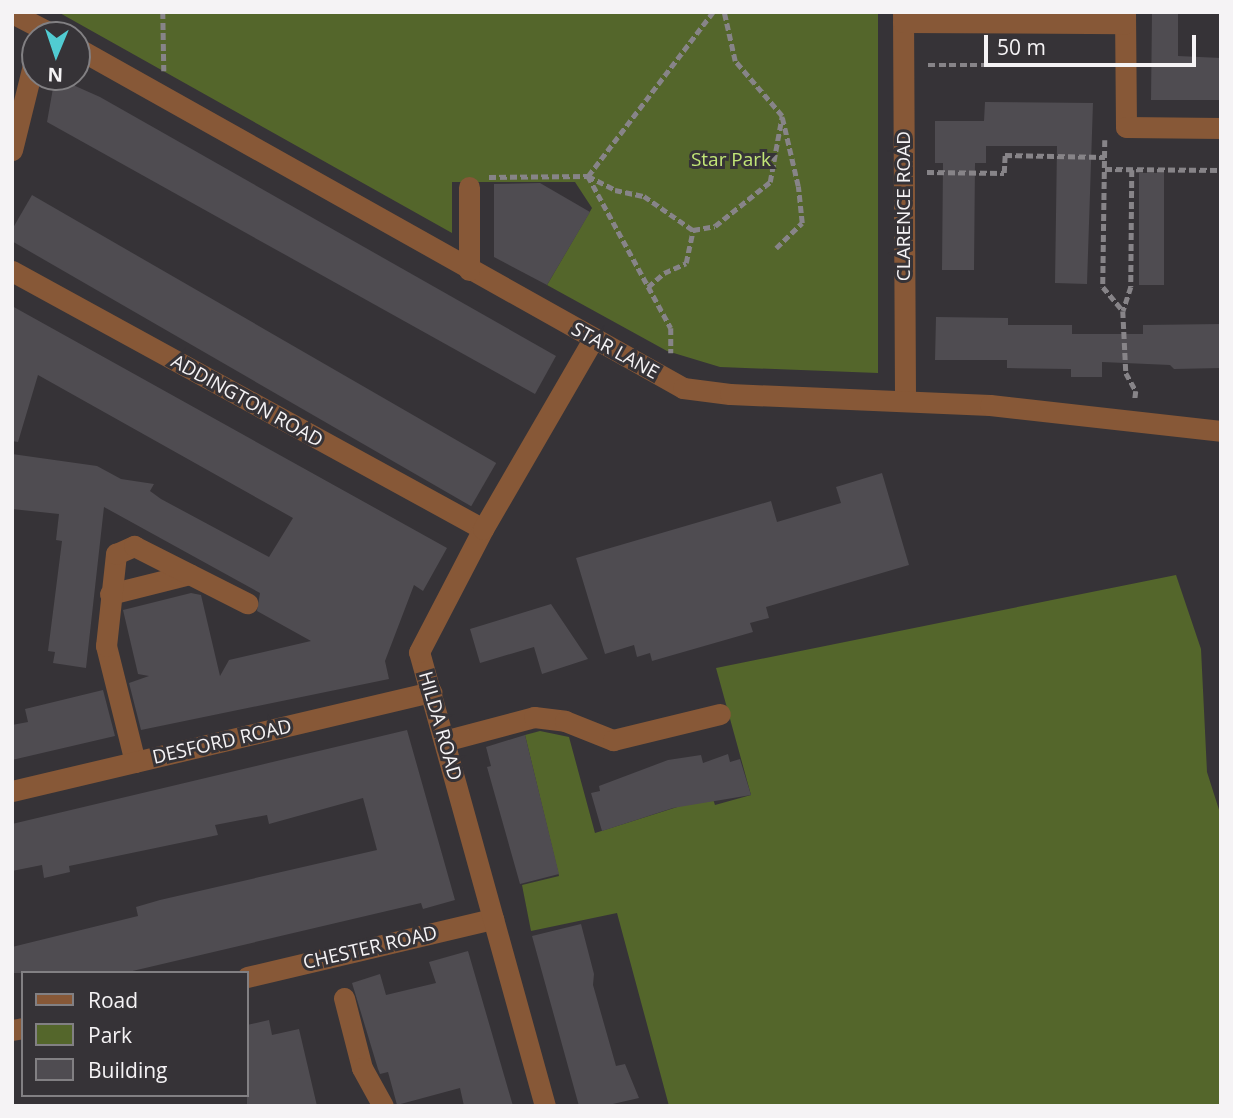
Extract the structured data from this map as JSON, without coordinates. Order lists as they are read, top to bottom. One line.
{"streets":{"street":["CLARENCE ROAD","STAR LANE","ADDINGTON ROAD","HILDA ROAD","DESFORD ROAD","CHESTER ROAD"]},"crossings":[["CLARENCE ROAD","STAR LANE"],["STAR LANE","HILDA ROAD"],["ADDINGTON ROAD","HILDA ROAD"],["HILDA ROAD","DESFORD ROAD"],["HILDA ROAD","CHESTER ROAD"]],"parks":["Star Park"],"legend":["Road","Park","Building"],"scale_bar":"50 m","north":"bottom"}
